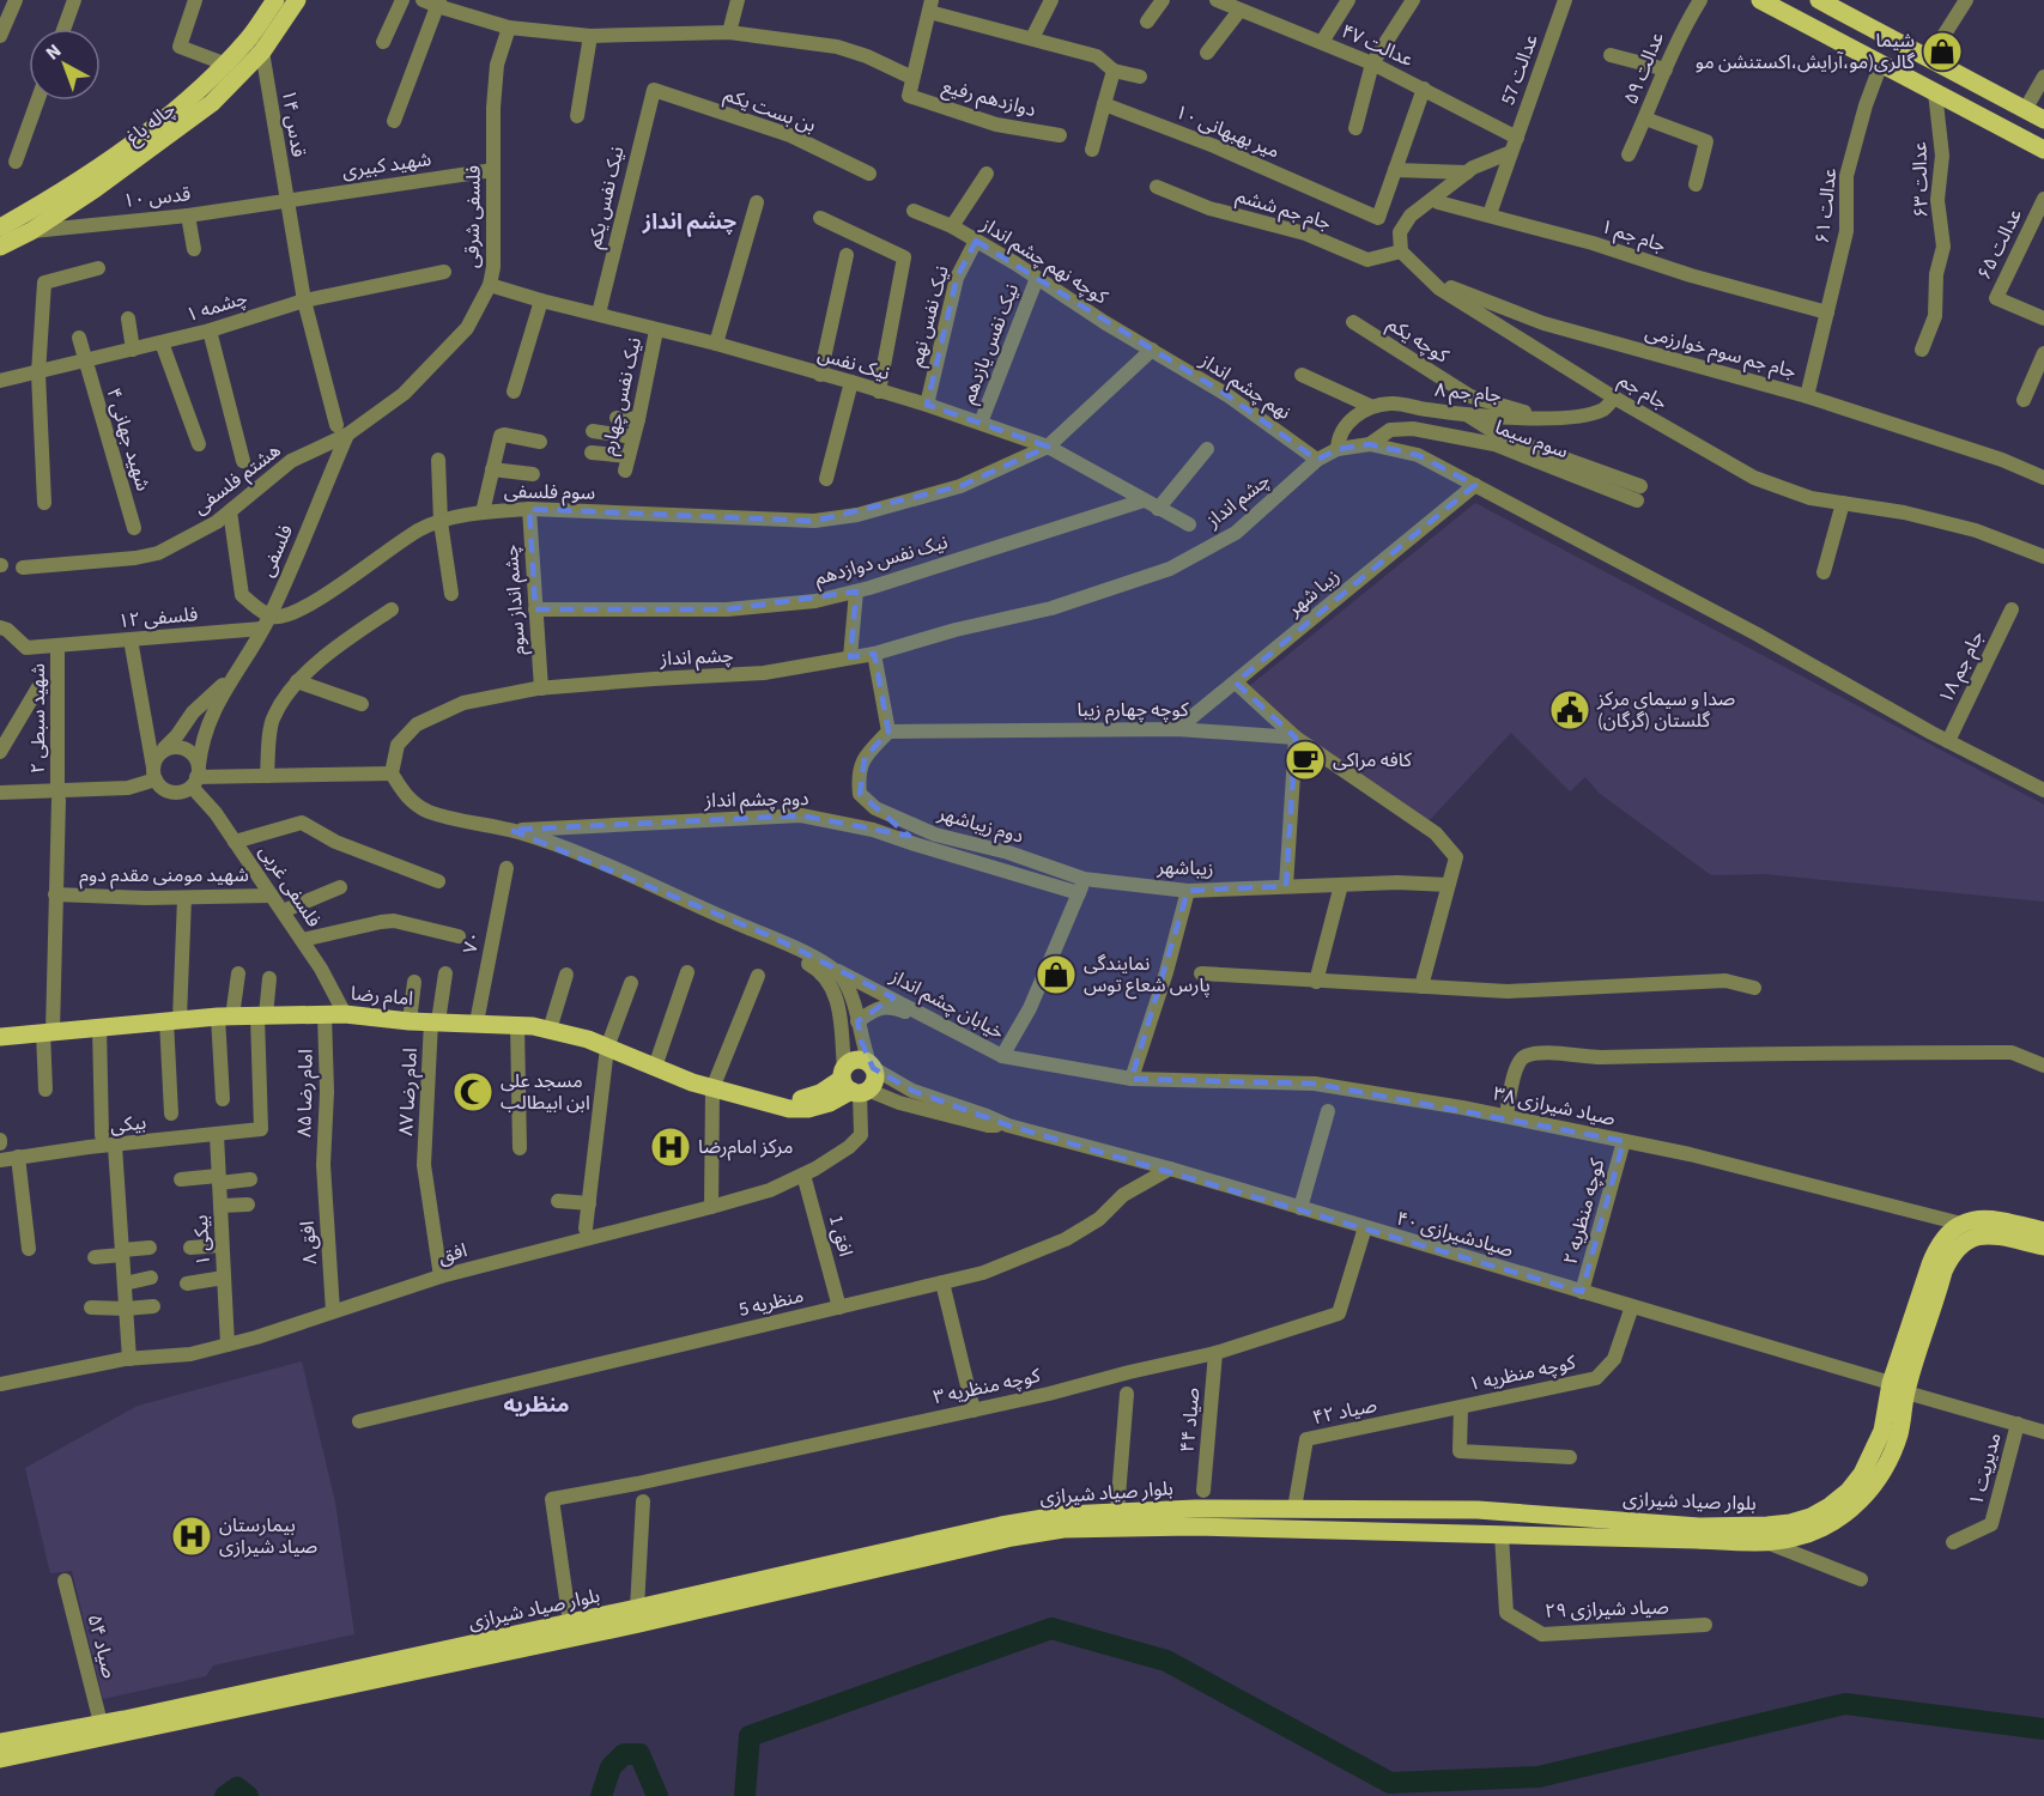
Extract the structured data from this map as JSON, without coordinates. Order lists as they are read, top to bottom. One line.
{"streets":{"main road":["چاله باغ","امام رضا","بلوار صیاد شیرازی"],"street":["عدالت ۴۷","عدالت ۵۹","عدالت 57","دوازدهم رفیع","بن بست یکم","قدس ۱۴","۱۰ میر بهبهانی","شهید کبیری","عدالت ۶۳","قدس ۱۰","نیک نفس یکم","عدالت ۶۱","جام جم ششم","فلسفی شرقی","۱ جام جم","عدالت ۶۵","کوچه نهم چشم انداز","چشمه ۱","نیک نفس نهم","کوچه یکم","نیک نفس یازدهم","جام جم سوم خوارزمی","نیک نفس","نهم چشم انداز","جام جم","۸ جام جم","نیک نفس چهارم","۴ شهید جهانی","سوم سیما","هشتم فلسفی","سوم فلسفی","چشم انداز","فلسفی","نیک نفس دوازدهم","زیبا شهر","چشم انداز سوم","۱۲ فلسفی","۱۸ جام جم","کوچه چهارم زیبا","۲ شهید سبطی","دوم چشم انداز","دوم زیباشهر","زیباشهر","شهید مومنی مقدم دوم","فلسفی غربی","۷۰","خیابان چشم انداز","امام رضا ۸۷","امام رضا ۸۵","صیاد شیرازی ۳۸","بیکی","کوچه منظریه ۲","۴۰ صیادشیرازی","افق 1","۱ بیکی","افق ۸","افق","منظریه 5","کوچه منظریه ۱","کوچه منظریه ۳","صیاد ۴۲","صیاد ۴۴","مدیریت ۱","۲۹ صیاد شیرازی","صیاد ۵۴"]},"crossings":[["عدالت ۴۷","عدالت 57"],["بن بست یکم","نیک نفس یکم"],["چاله باغ","قدس ۱۴"],["چاله باغ","قدس ۱۰"],["قدس ۱۴","شهید کبیری"],["قدس ۱۴","قدس ۱۰"],["قدس ۱۴","فلسفی شرقی"],["قدس ۱۴","چشمه ۱"],["قدس ۱۴","هشتم فلسفی"],["قدس ۱۴","فلسفی"],["شهید کبیری","قدس ۱۰"],["شهید کبیری","فلسفی شرقی"],["نیک نفس یکم","نیک نفس"],["عدالت ۶۱","۱ جام جم"],["عدالت ۶۱","جام جم سوم خوارزمی"],["جام جم ششم","جام جم"],["فلسفی شرقی","نیک نفس"],["فلسفی شرقی","هشتم فلسفی"],["فلسفی شرقی","فلسفی"],["کوچه نهم چشم انداز","نیک نفس نهم"],["کوچه نهم چشم انداز","نیک نفس یازدهم"],["کوچه نهم چشم انداز","نهم چشم انداز"],["کوچه نهم چشم انداز","سوم فلسفی"],["چشمه ۱","۴ شهید جهانی"],["نیک نفس نهم","نیک نفس"],["کوچه یکم","۸ جام جم"],["نیک نفس یازدهم","نیک نفس"],["جام جم سوم خوارزمی","جام جم"],["نیک نفس","نیک نفس چهارم"],["نیک نفس","سوم فلسفی"],["نیک نفس","نیک نفس دوازدهم"],["نهم چشم انداز","سوم فلسفی"],["نهم چشم انداز","چشم انداز"],["جام جم","۸ جام جم"],["۸ جام جم","سوم سیما"],["سوم سیما","چشم انداز"],["هشتم فلسفی","فلسفی"],["سوم فلسفی","فلسفی"],["سوم فلسفی","چشم انداز سوم"],["سوم فلسفی","۱۲ فلسفی"],["چشم انداز","چشم انداز سوم"],["فلسفی","۱۲ فلسفی"],["نیک نفس دوازدهم","چشم انداز سوم"],["زیبا شهر","کوچه چهارم زیبا"],["۱۲ فلسفی","۲ شهید سبطی"],["کوچه چهارم زیبا","دوم زیباشهر"],["۲ شهید سبطی","شهید مومنی مقدم دوم"],["۲ شهید سبطی","امام رضا"],["دوم زیباشهر","زیباشهر"],["شهید مومنی مقدم دوم","فلسفی غربی"],["فلسفی غربی","امام رضا"],["۷۰","امام رضا"],["امام رضا","امام رضا ۸۷"],["امام رضا","امام رضا ۸۵"],["امام رضا","بیکی"],["امام رضا","۴۰ صیادشیرازی"],["امام رضا","افق"],["خیابان چشم انداز","صیاد شیرازی ۳۸"],["امام رضا ۸۷","افق"],["امام رضا ۸۵","افق ۸"],["صیاد شیرازی ۳۸","کوچه منظریه ۲"],["صیاد شیرازی ۳۸","بلوار صیاد شیرازی"],["بیکی","۱ بیکی"],["کوچه منظریه ۲","۴۰ صیادشیرازی"],["۴۰ صیادشیرازی","افق"],["۴۰ صیادشیرازی","منظریه 5"],["۴۰ صیادشیرازی","کوچه منظریه ۱"],["۴۰ صیادشیرازی","کوچه منظریه ۳"],["۴۰ صیادشیرازی","مدیریت ۱"],["۴۰ صیادشیرازی","بلوار صیاد شیرازی"],["افق 1","افق"],["افق 1","منظریه 5"],["۱ بیکی","افق"],["افق ۸","افق"],["کوچه منظریه ۱","صیاد ۴۲"],["کوچه منظریه ۳","صیاد ۴۴"],["کوچه منظریه ۳","بلوار صیاد شیرازی"],["صیاد ۴۲","بلوار صیاد شیرازی"],["بلوار صیاد شیرازی","۲۹ صیاد شیرازی"],["بلوار صیاد شیرازی","صیاد ۵۴"]],"districts":["چشم انداز","منظریه"],"places":{"shop":["شیما گالری(مو،آرایش،اکستنشن مو","نمایندگی پارس شعاع توس"],"public building":["صدا و سیمای مرکز گلستان (گرگان)"],"cafe":["کافه مراکی"],"mosque":["مسجد علی ابن ابیطالب"],"hospital":["مرکز امام‌رضا","بیمارستان صیاد شیرازی"]},"north":"top left"}
